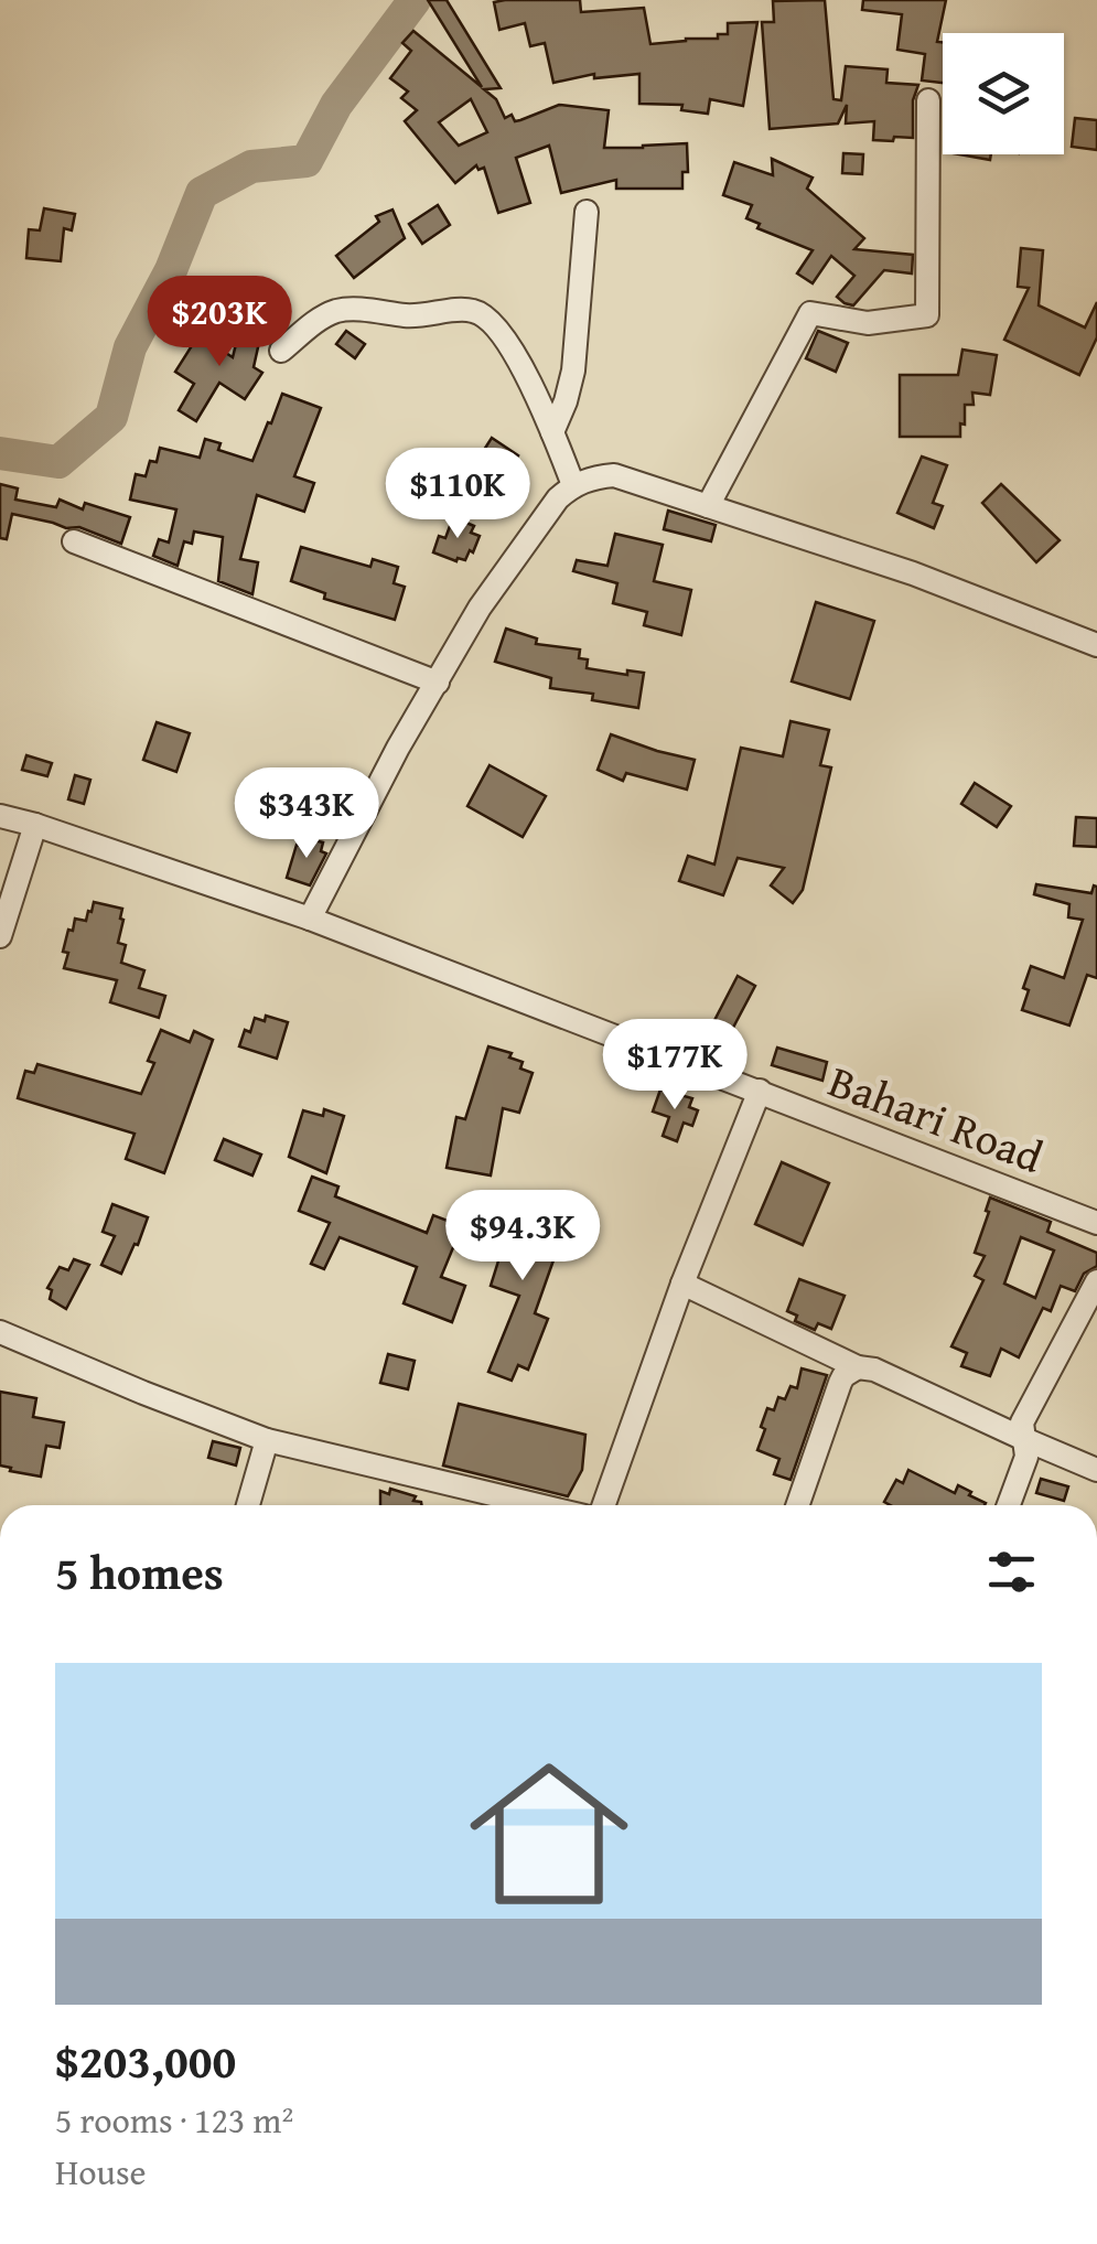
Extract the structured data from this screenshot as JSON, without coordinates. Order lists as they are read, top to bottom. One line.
{"streets":{"street":["Bahari Road"]},"page":{"price":["$203K","$110K","$343K","$177K","$94.3K"],"heading":"5 homes","list":[{"name":"$203,000","note":"5 rooms · 123 m² · House"}]}}
